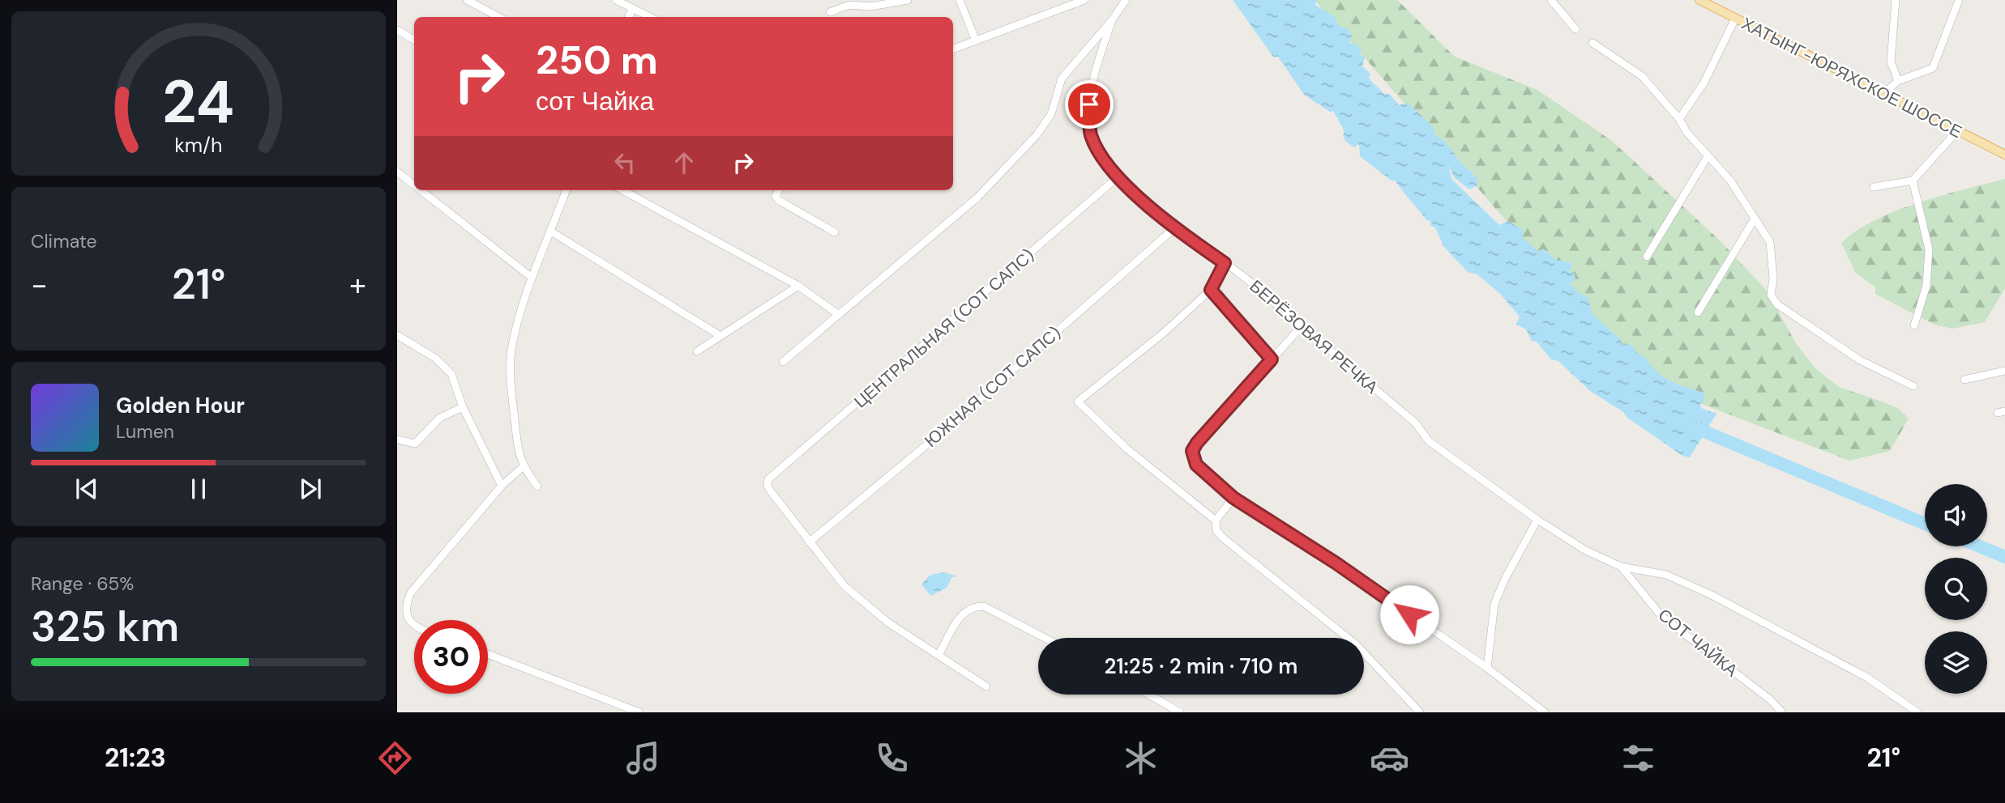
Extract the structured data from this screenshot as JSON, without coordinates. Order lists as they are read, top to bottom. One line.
{"streets":{"main road":["ХАТЫНГ-ЮРЯХСКОЕ ШОССЕ"],"street":["ЦЕНТРАЛЬНАЯ (СОТ САПС)","БЕРЁЗОВАЯ РЕЧКА","ЮЖНАЯ (СОТ САПС)","СОТ ЧАЙКА"]},"crossings":[["ЦЕНТРАЛЬНАЯ (СОТ САПС)","БЕРЁЗОВАЯ РЕЧКА"],["ЦЕНТРАЛЬНАЯ (СОТ САПС)","ЮЖНАЯ (СОТ САПС)"],["БЕРЁЗОВАЯ РЕЧКА","ЮЖНАЯ (СОТ САПС)"],["БЕРЁЗОВАЯ РЕЧКА","СОТ ЧАЙКА"]],"page":{"turn":["250 m","сот Чайка"],"tile":["Climate",["Range · 65%","325 km"]],"heat":["−","21°","+"],"song":["Golden Hour","Lumen"],"limit":"30","trip":"21:25 · 2 min · 710 m","tabs":["21:23","21°"],"gauge":["24","km/h"]}}
